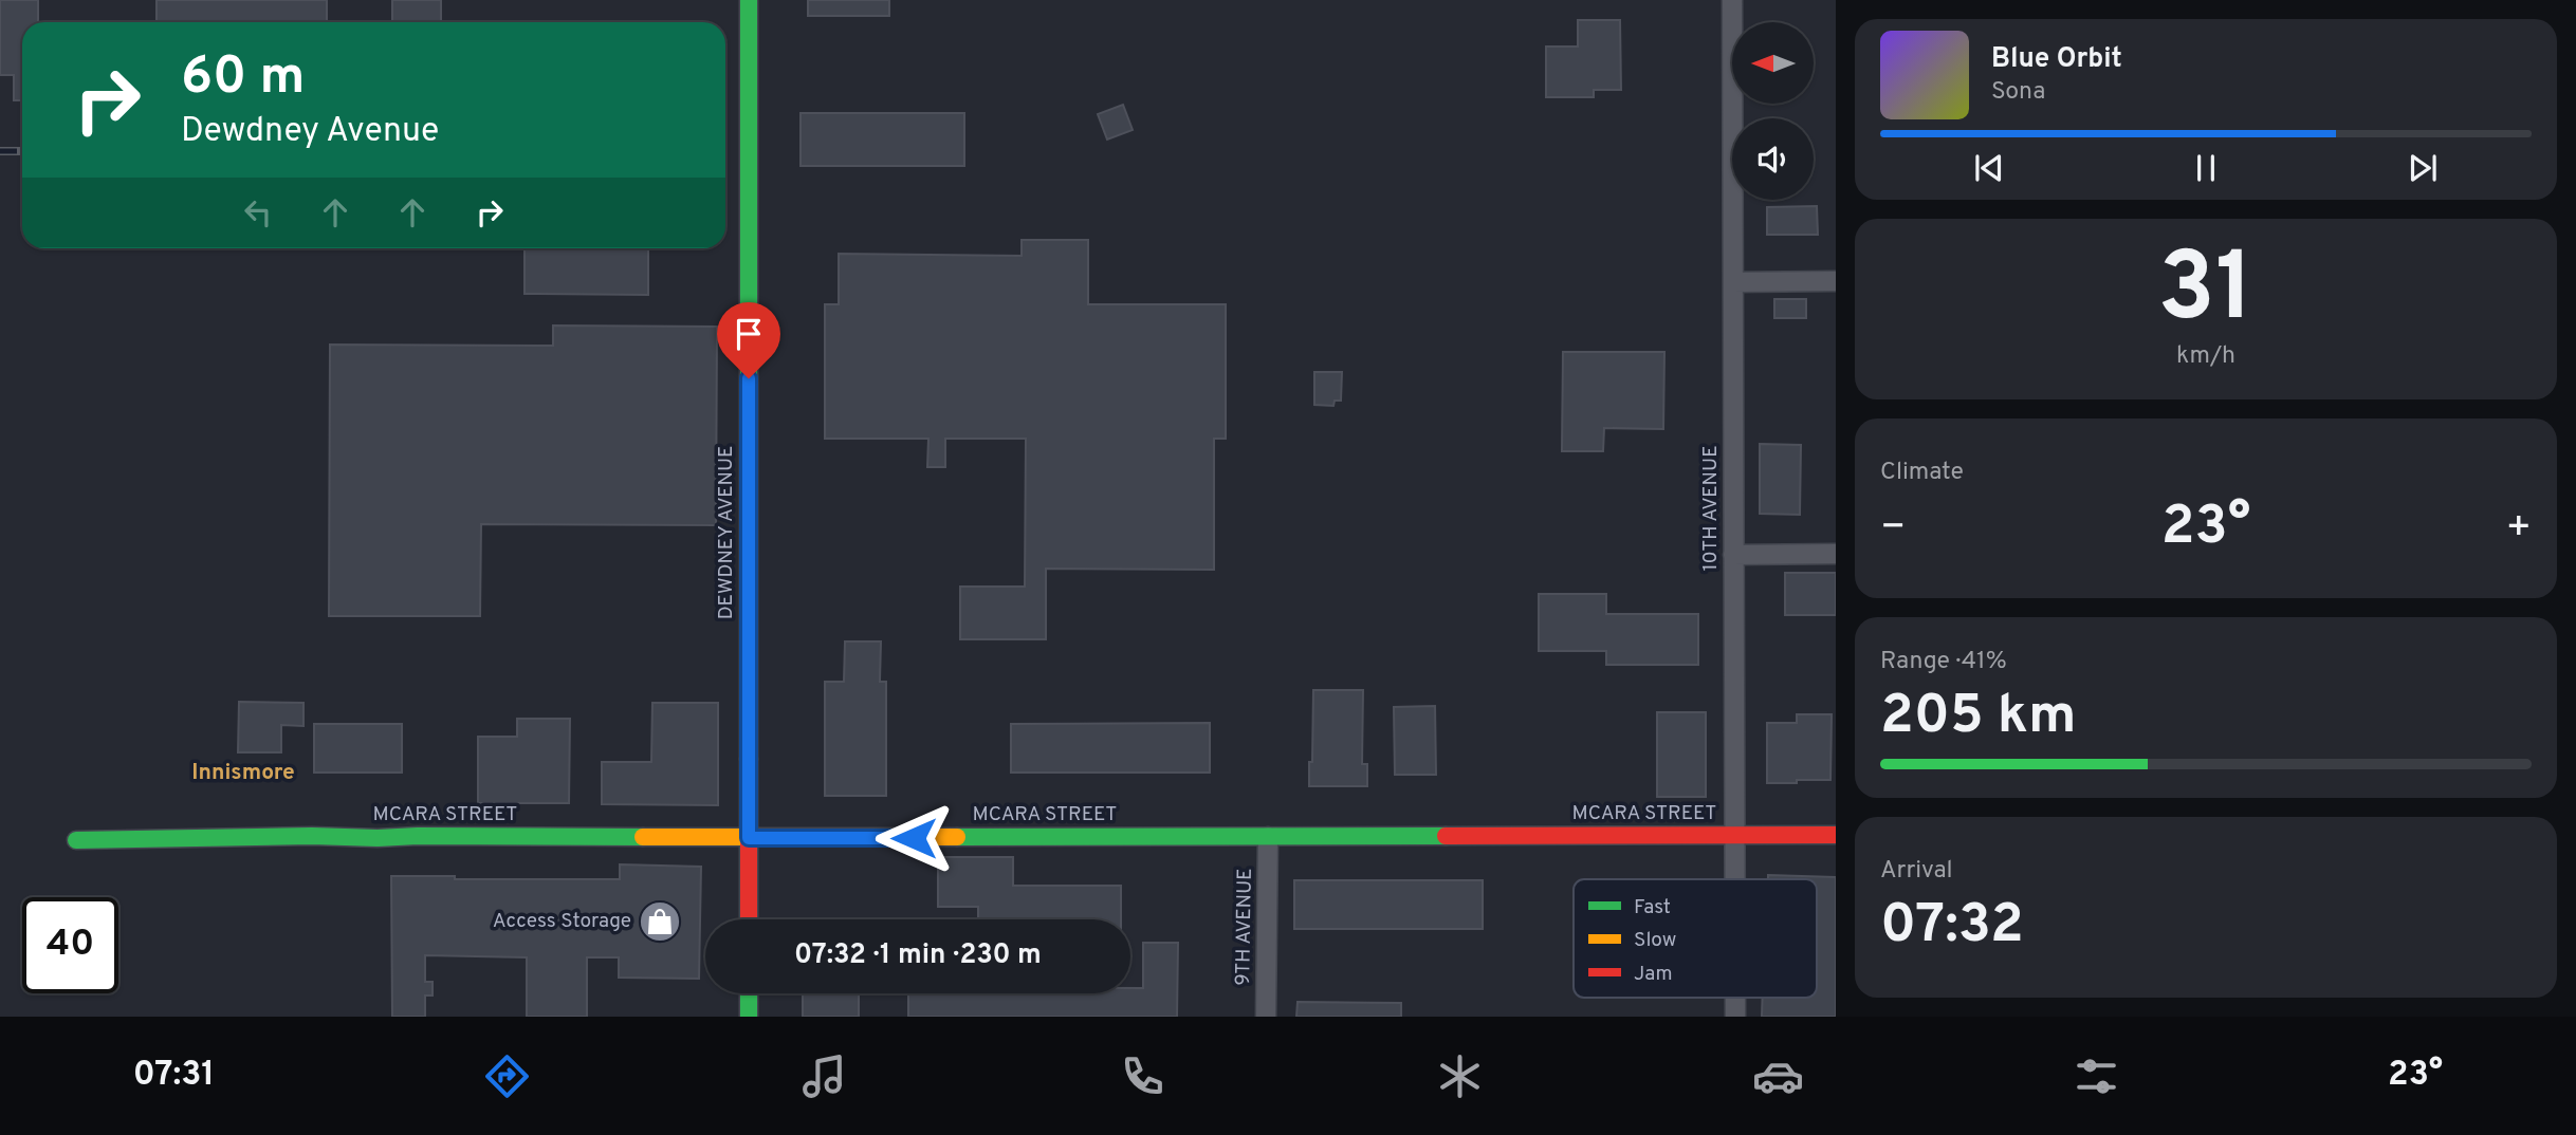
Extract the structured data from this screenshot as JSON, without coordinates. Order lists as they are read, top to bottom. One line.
{"streets":{"street":["10TH AVENUE","DEWDNEY AVENUE","MCARA STREET","9TH AVENUE"]},"crossings":[["10TH AVENUE","MCARA STREET"],["DEWDNEY AVENUE","MCARA STREET"],["MCARA STREET","9TH AVENUE"]],"districts":["Innismore"],"places":{"shop":["Access Storage"]},"legend":["Fast","Slow","Jam"],"north":"left","page":{"turn":["60 m","Dewdney Avenue"],"song":["Blue Orbit","Sona"],"tile":[["31","km/h"],"Climate",["Range · 41%","205 km"],["Arrival","07:32"]],"heat":["−","23°","+"],"limit":"40","trip":"07:32 · 1 min · 230 m","tabs":["07:31","23°"]}}
